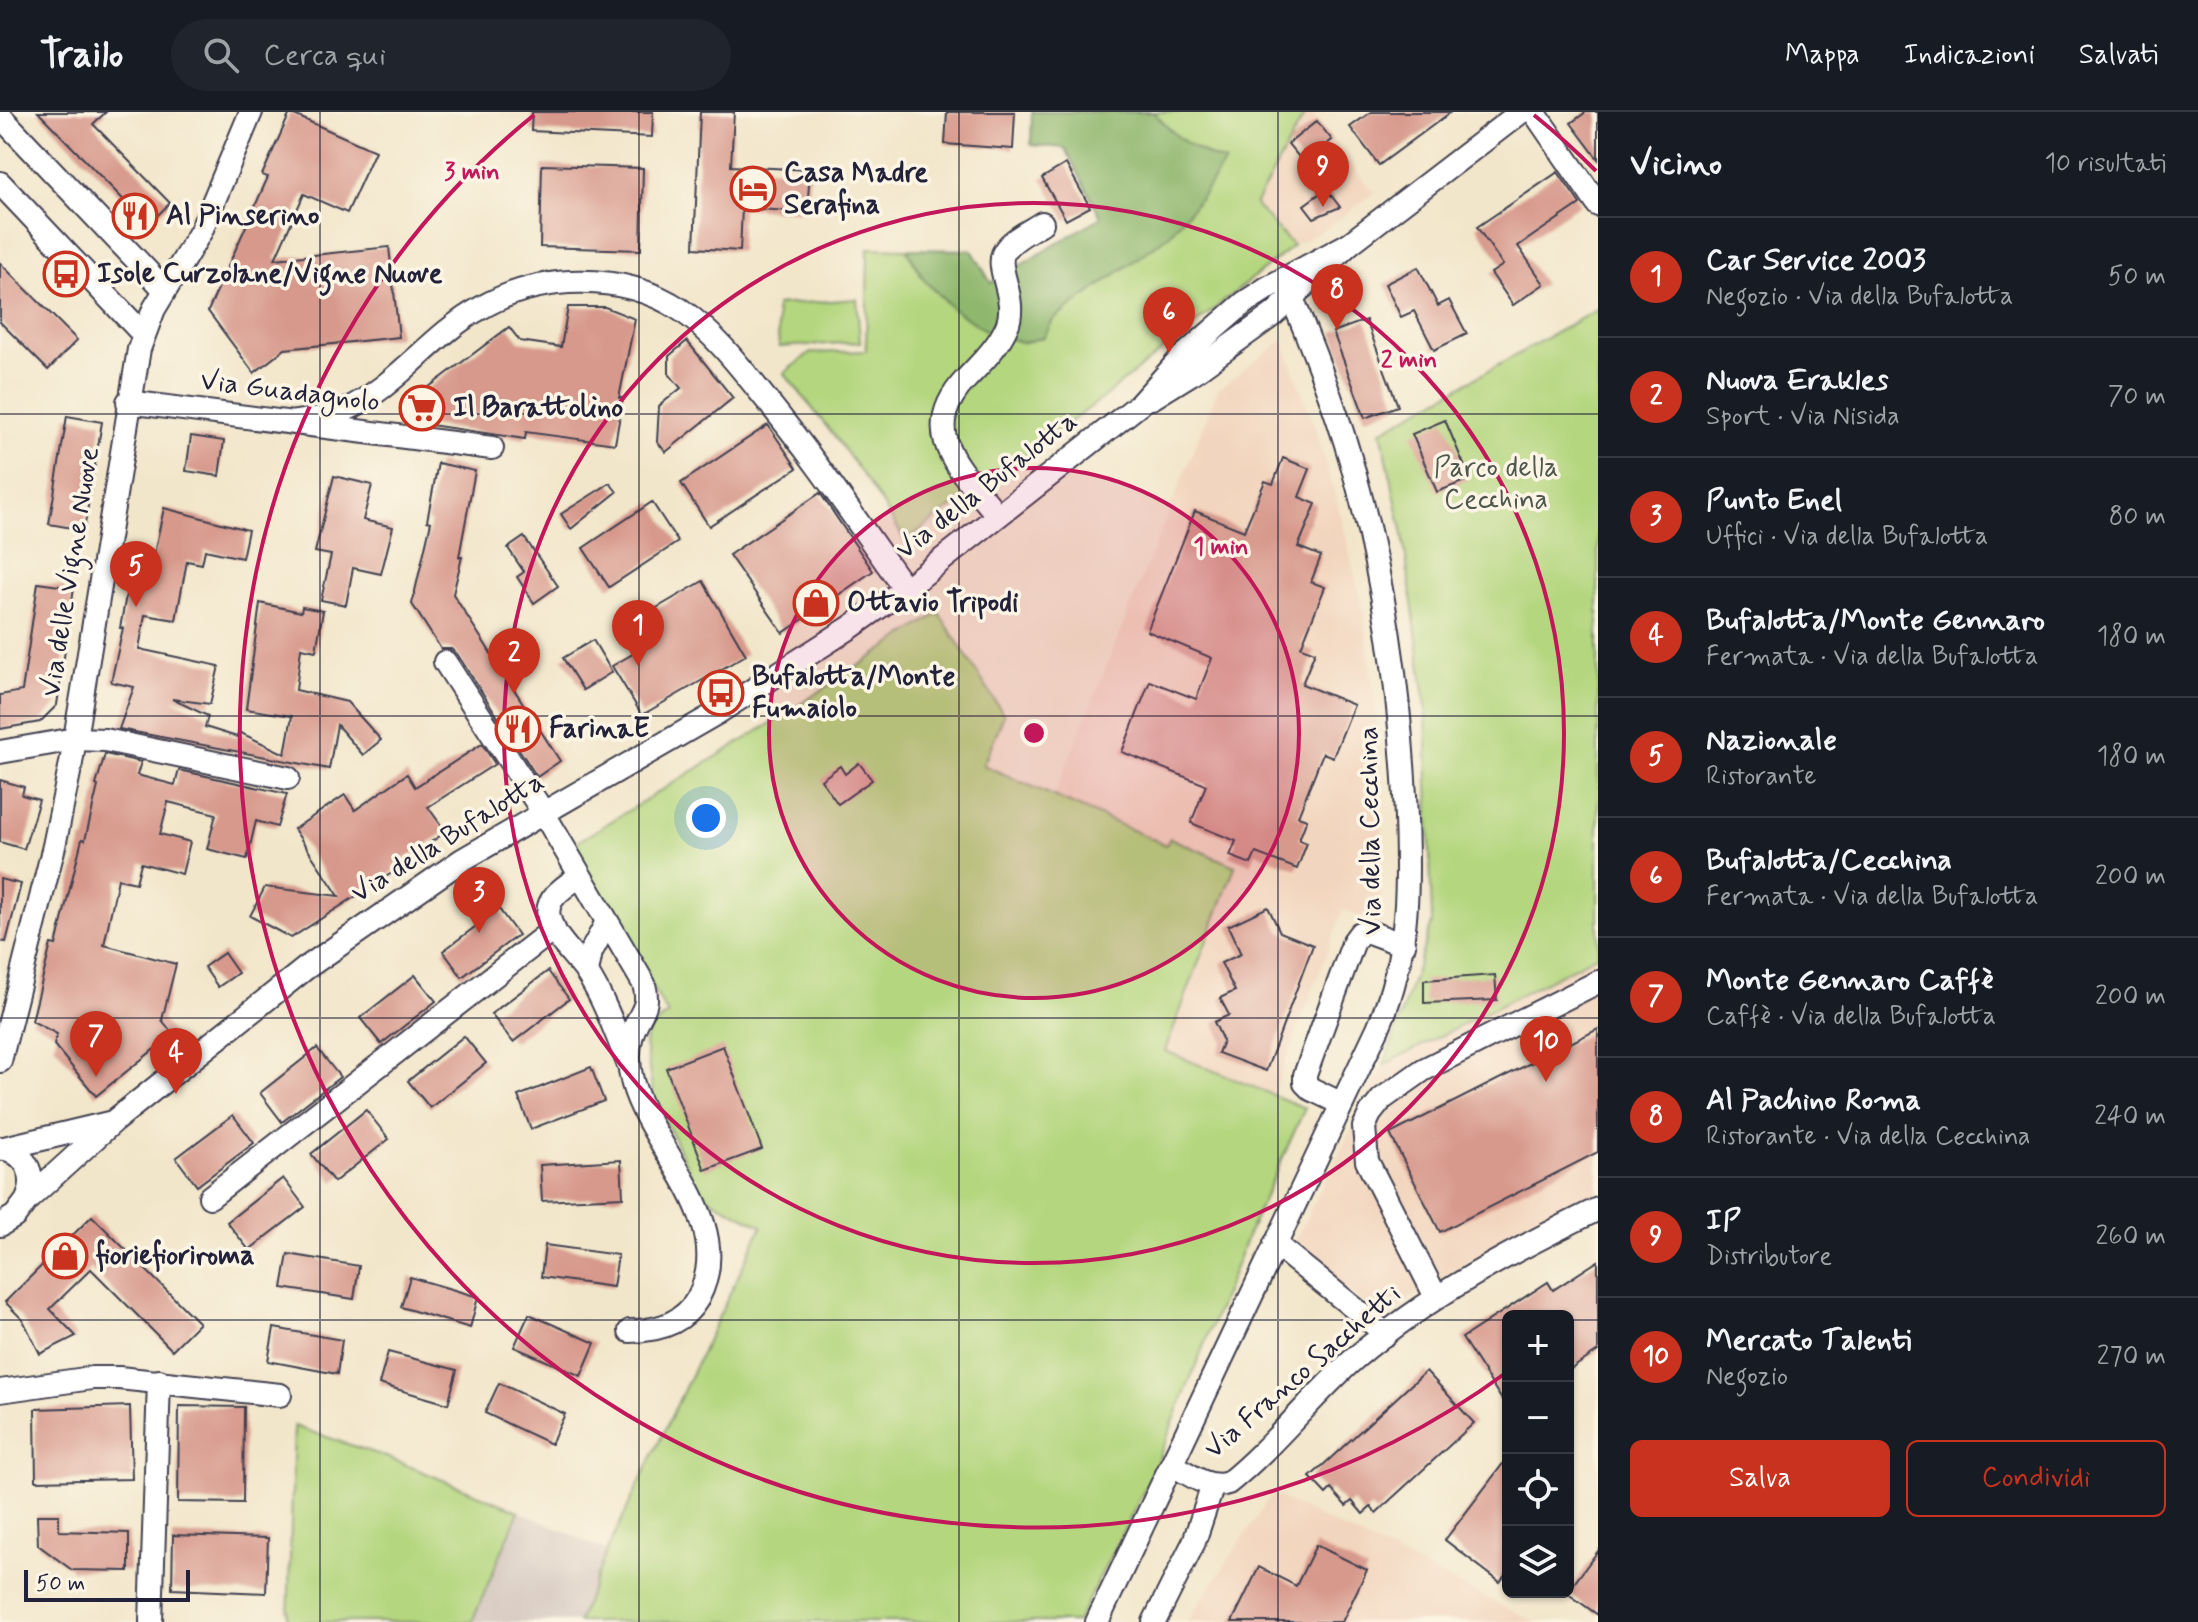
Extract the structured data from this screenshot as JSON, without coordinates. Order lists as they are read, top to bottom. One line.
{"streets":{"street":["Via Guadagnolo","Via della Bufalotta","Via delle Vigne Nuove","Via della Cecchina","Via Franco Sacchetti"]},"crossings":[["Via Guadagnolo","Via delle Vigne Nuove"],["Via della Bufalotta","Via della Cecchina"],["Via della Cecchina","Via Franco Sacchetti"]],"parks":["Parco della Cecchina"],"places":{"hotel":["Casa Madre Serafina"],"restaurant":["Al Pinserino","FarinaE"],"bus stop":["Isole Curzolane/Vigne Nuove","Bufalotta/Monte Fumaiolo"],"supermarket":["Il Barattolino"],"shop":["Ottavio Tripodi","fioriefioriroma"]},"scale_bar":"50 m","page":{"header":"Trailo","search":"Cerca qui","nav":["Mappa","Indicazioni","Salvati"],"heading":["Vicino","10 risultati"],"pins":["9","8","6","5","1","2","3","7","10","4"],"list":[{"mark":"1","name":"Car Service 2003","note":"Negozio · Via della Bufalotta","value":"50 m"},{"mark":"2","name":"Nuova Erakles","note":"Sport · Via Nisida","value":"70 m"},{"mark":"3","name":"Punto Enel","note":"Uffici · Via della Bufalotta","value":"80 m"},{"mark":"4","name":"Bufalotta/Monte Gennaro","note":"Fermata · Via della Bufalotta","value":"180 m"},{"mark":"5","name":"Nazionale","note":"Ristorante","value":"180 m"},{"mark":"6","name":"Bufalotta/Cecchina","note":"Fermata · Via della Bufalotta","value":"200 m"},{"mark":"7","name":"Monte Gennaro Caffè","note":"Caffè · Via della Bufalotta","value":"200 m"},{"mark":"8","name":"Al Pachino Roma","note":"Ristorante · Via della Cecchina","value":"240 m"},{"mark":"9","name":"IP","note":"Distributore","value":"260 m"},{"mark":"10","name":"Mercato Talenti","note":"Negozio","value":"270 m"}],"map_buttons":["+","−"],"buttons":["Salva","Condividi"],"scale":"50 m"},"rings":["3 min","2 min","1 min"]}
